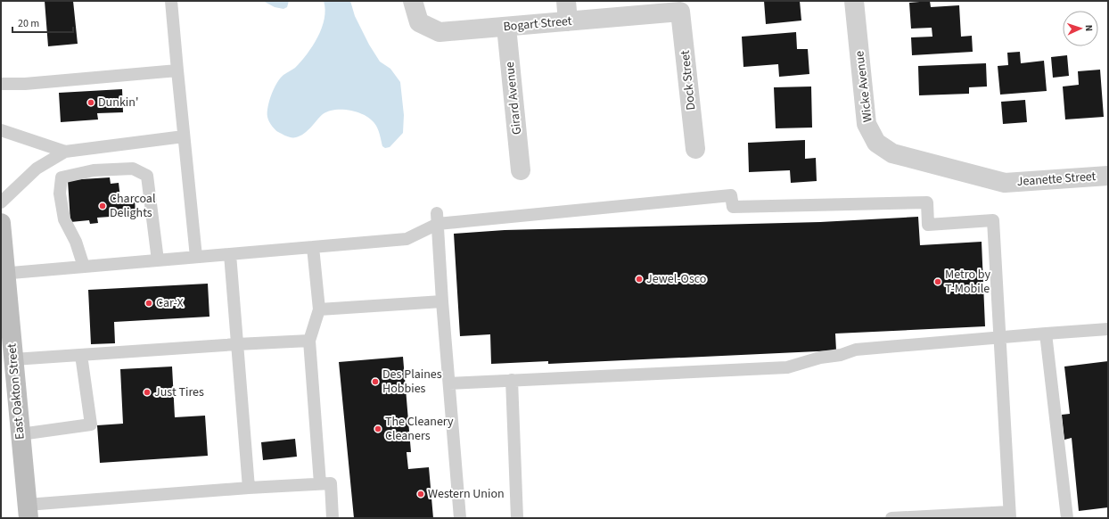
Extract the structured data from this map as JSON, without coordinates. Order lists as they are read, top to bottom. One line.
{"streets":{"main road":["East Oakton Street"],"street":["Bogart Street","Dock Street","Wicke Avenue","Girard Avenue","Jeanette Street"]},"crossings":[["Bogart Street","Dock Street"],["Bogart Street","Girard Avenue"],["Wicke Avenue","Jeanette Street"]],"places":["Dunkin'","Charcoal Delights","Jewel-Osco","Metro by T-Mobile","Car-X","Des Plaines Hobbies","Just Tires","The Cleanery Cleaners","Western Union"],"scale_bar":"20 m","north":"right"}
